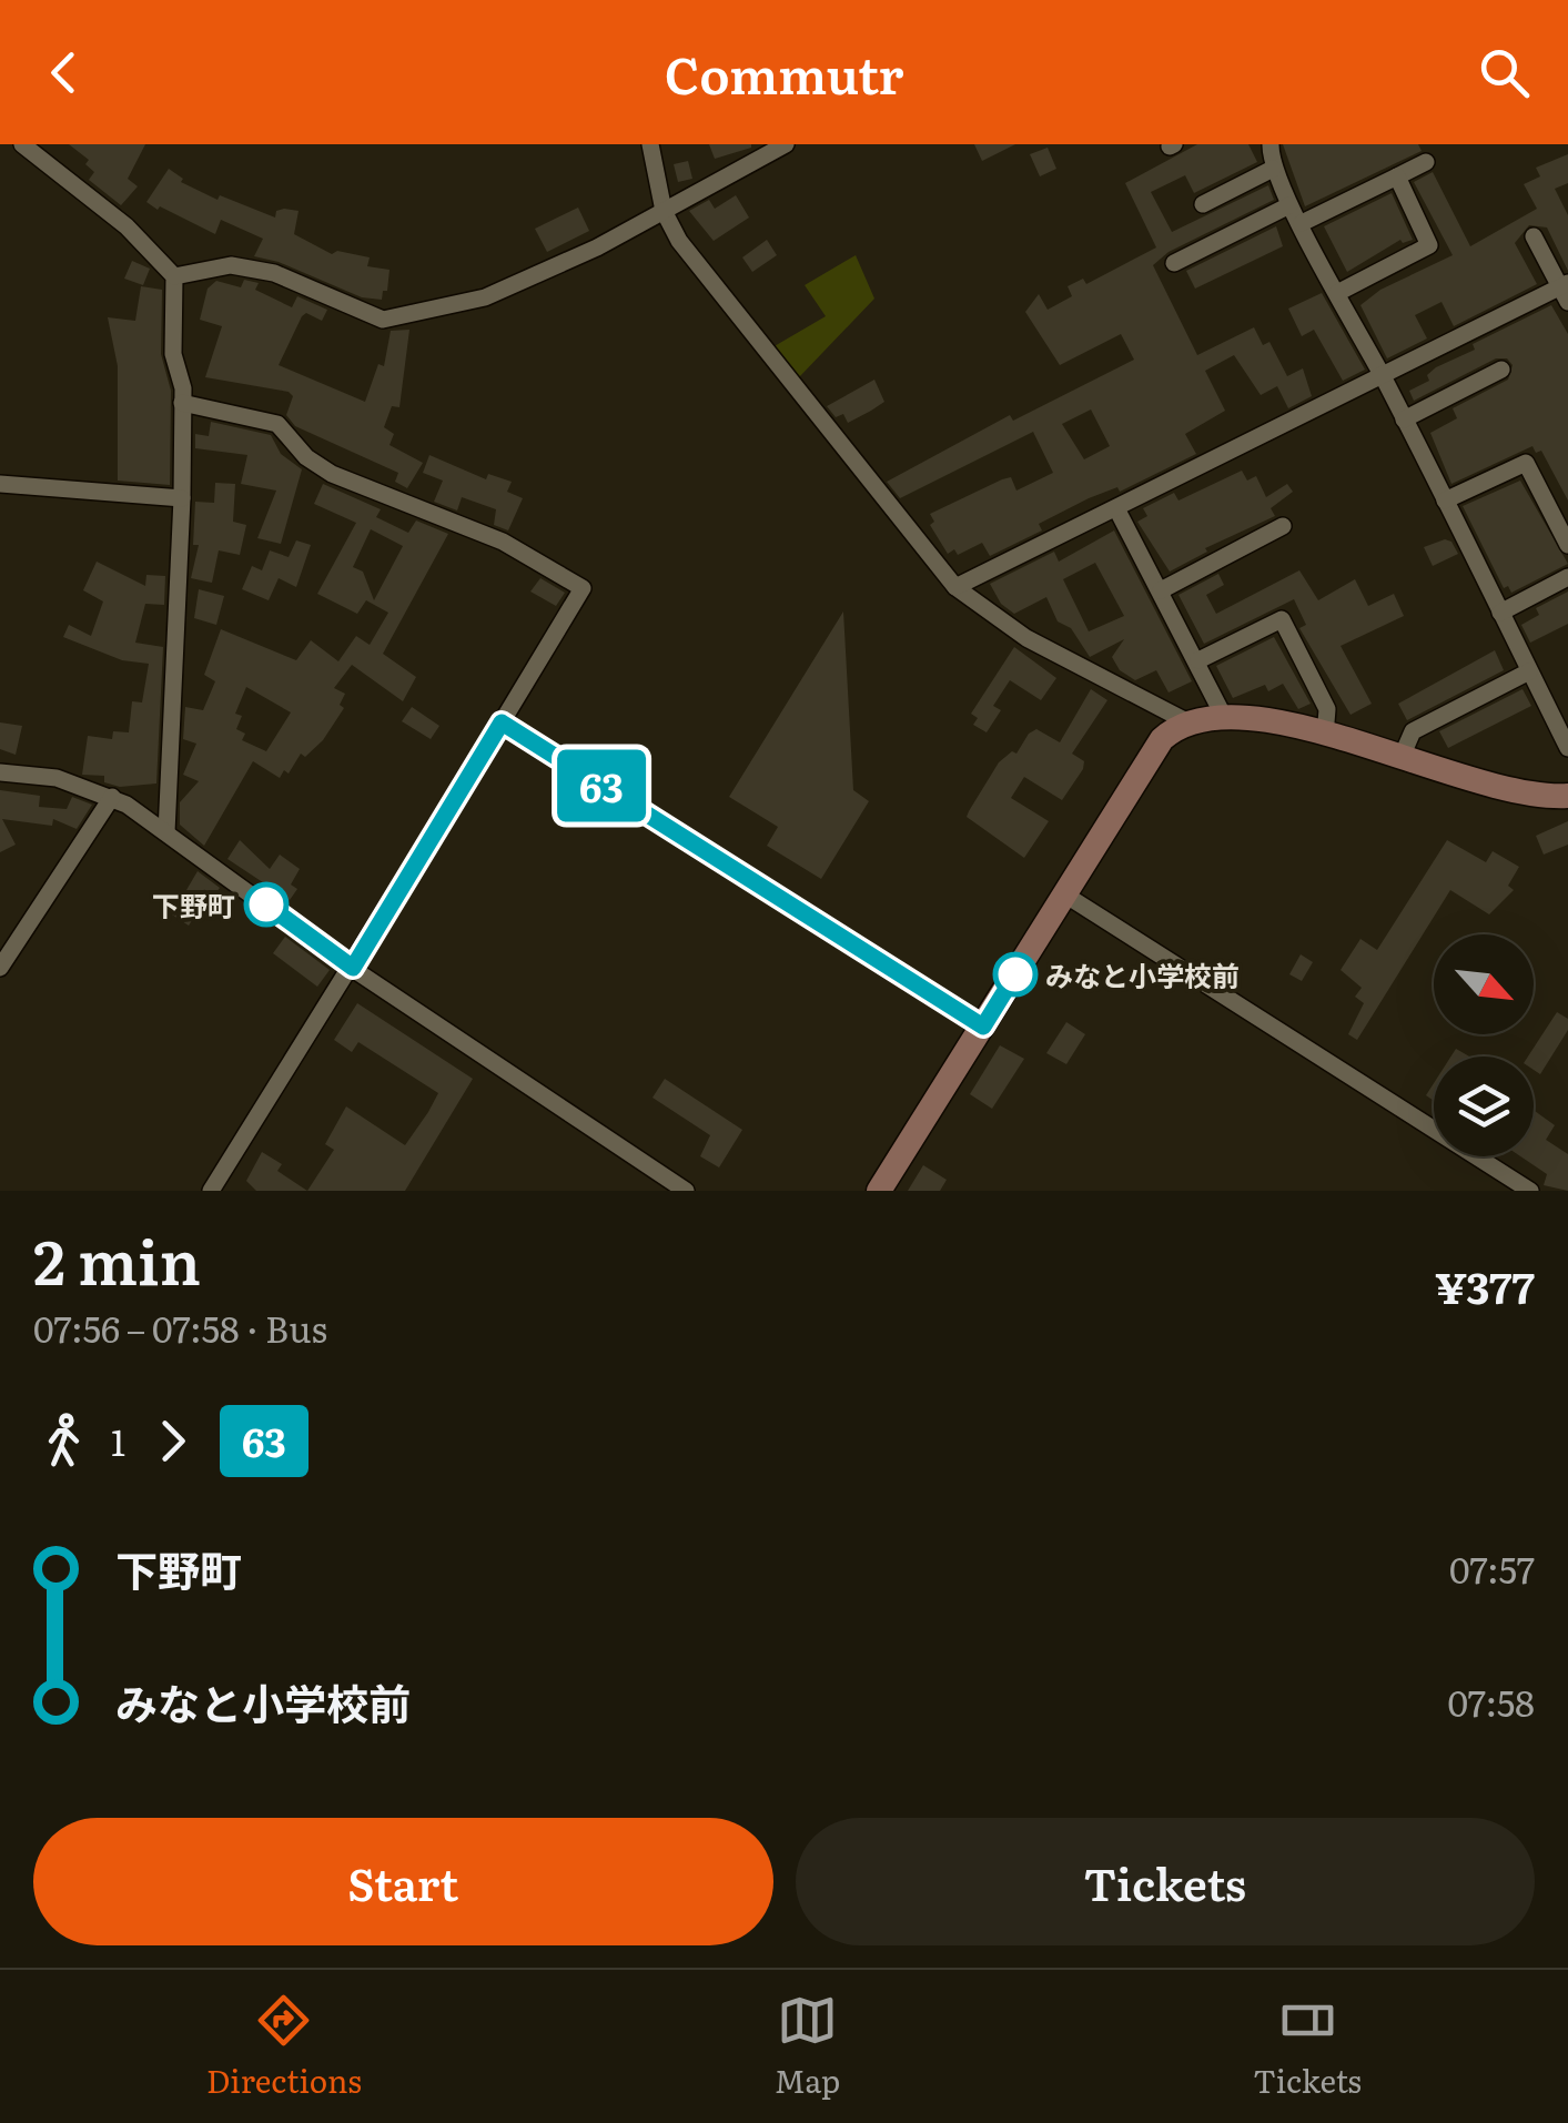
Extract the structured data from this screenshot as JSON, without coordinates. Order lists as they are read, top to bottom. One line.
{"places":["下野町","みなと小学校前"],"lines":["bus line 63"],"north":"bottom right","page":{"header":"Commutr","on_map":"63","heading":["2 min","07:56 – 07:58 · Bus","¥377"],"legs":["1","63"],"list":[{"name":"下野町","value":"07:57"},{"name":"みなと小学校前","value":"07:58"}],"buttons":["Start","Tickets"],"tabs":["Directions","Map","Tickets"]}}
